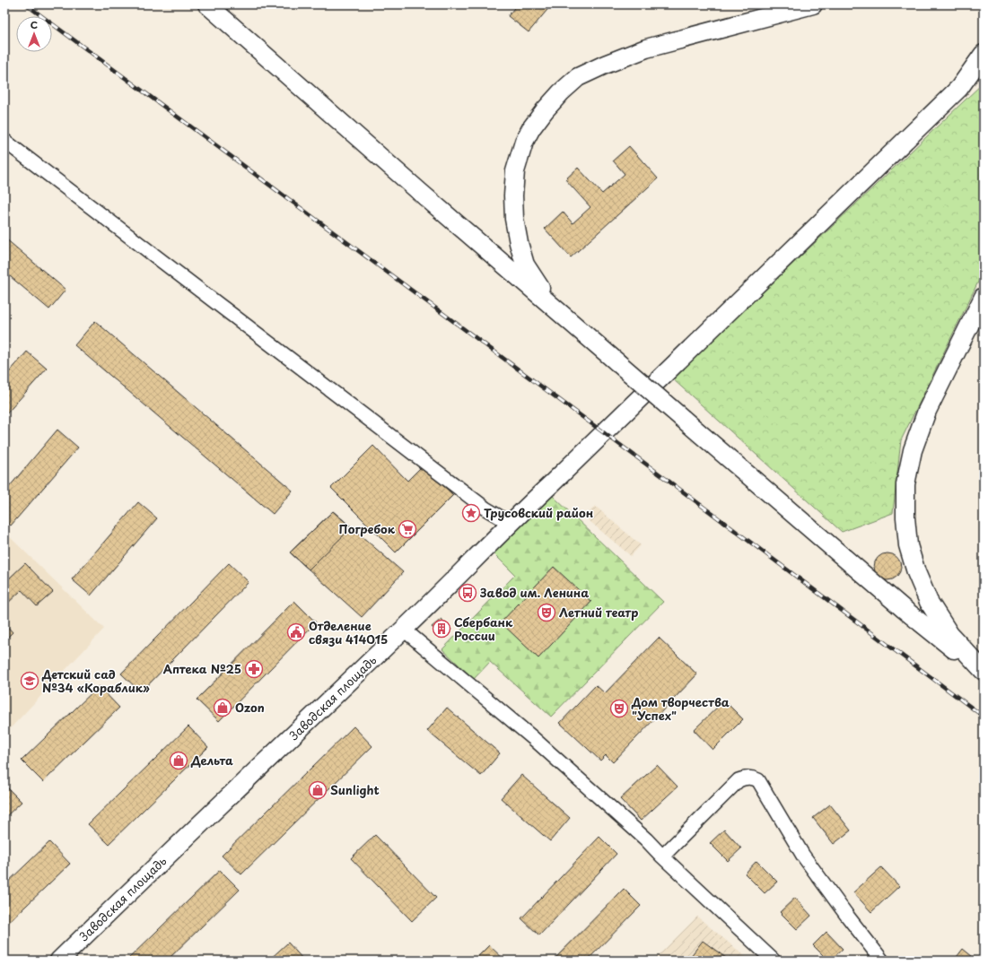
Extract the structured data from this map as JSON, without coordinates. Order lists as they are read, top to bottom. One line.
{"streets":{"main road":["Заводская площадь"]},"places":{"place":["Трусовский район"],"supermarket":["Погребок"],"bus stop":["Завод им. Ленина"],"theatre":["Летний театр","Дом творчества \"Успех\""],"building":["Сбербанк России"],"public building":["Отделение связи 414015"],"pharmacy":["Аптека №25"],"school or university":["Детский сад №34 «Кораблик»"],"shop":["Ozon","Дельта","Sunlight"]},"north":"top"}
